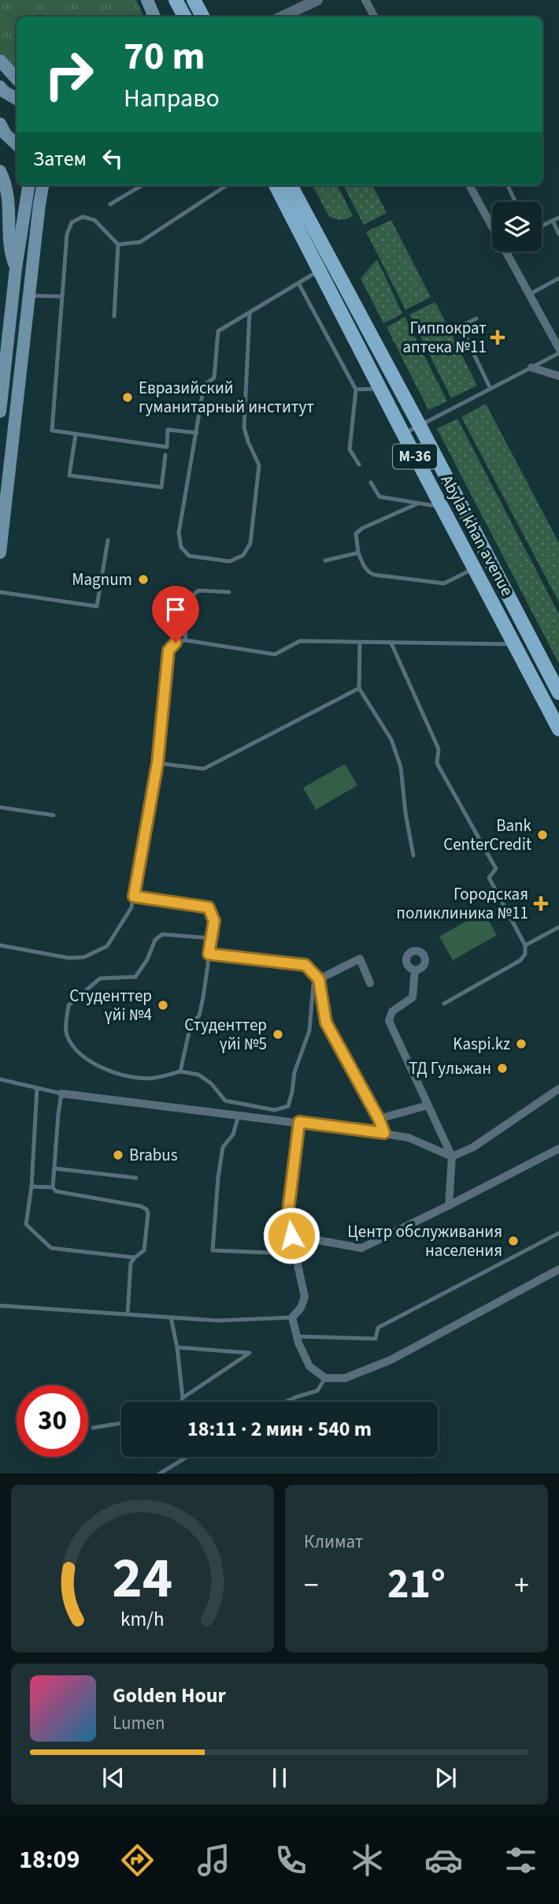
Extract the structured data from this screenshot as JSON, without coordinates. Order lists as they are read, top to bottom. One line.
{"streets":{"main road":["M-36","Abylai khan avenue"]},"places":{"health":["Гиппократ аптека №11","Городская поликлиника №11"],"other":["Евразийский гуманитарный институт","Magnum","Bank CenterCredit","Студенттер үйі №4","Студенттер үйі №5","Kaspi.kz","ТД Гульжан","Brabus","Центр обслуживания населения"]},"page":{"turn":["70 m","Направо"],"then":"Затем","limit":"30","trip":"18:11 · 2 мин · 540 m","tile":"Климат","heat":["−","21°","+"],"song":["Golden Hour","Lumen"],"tabs":"18:09","gauge":["24","km/h"]}}
